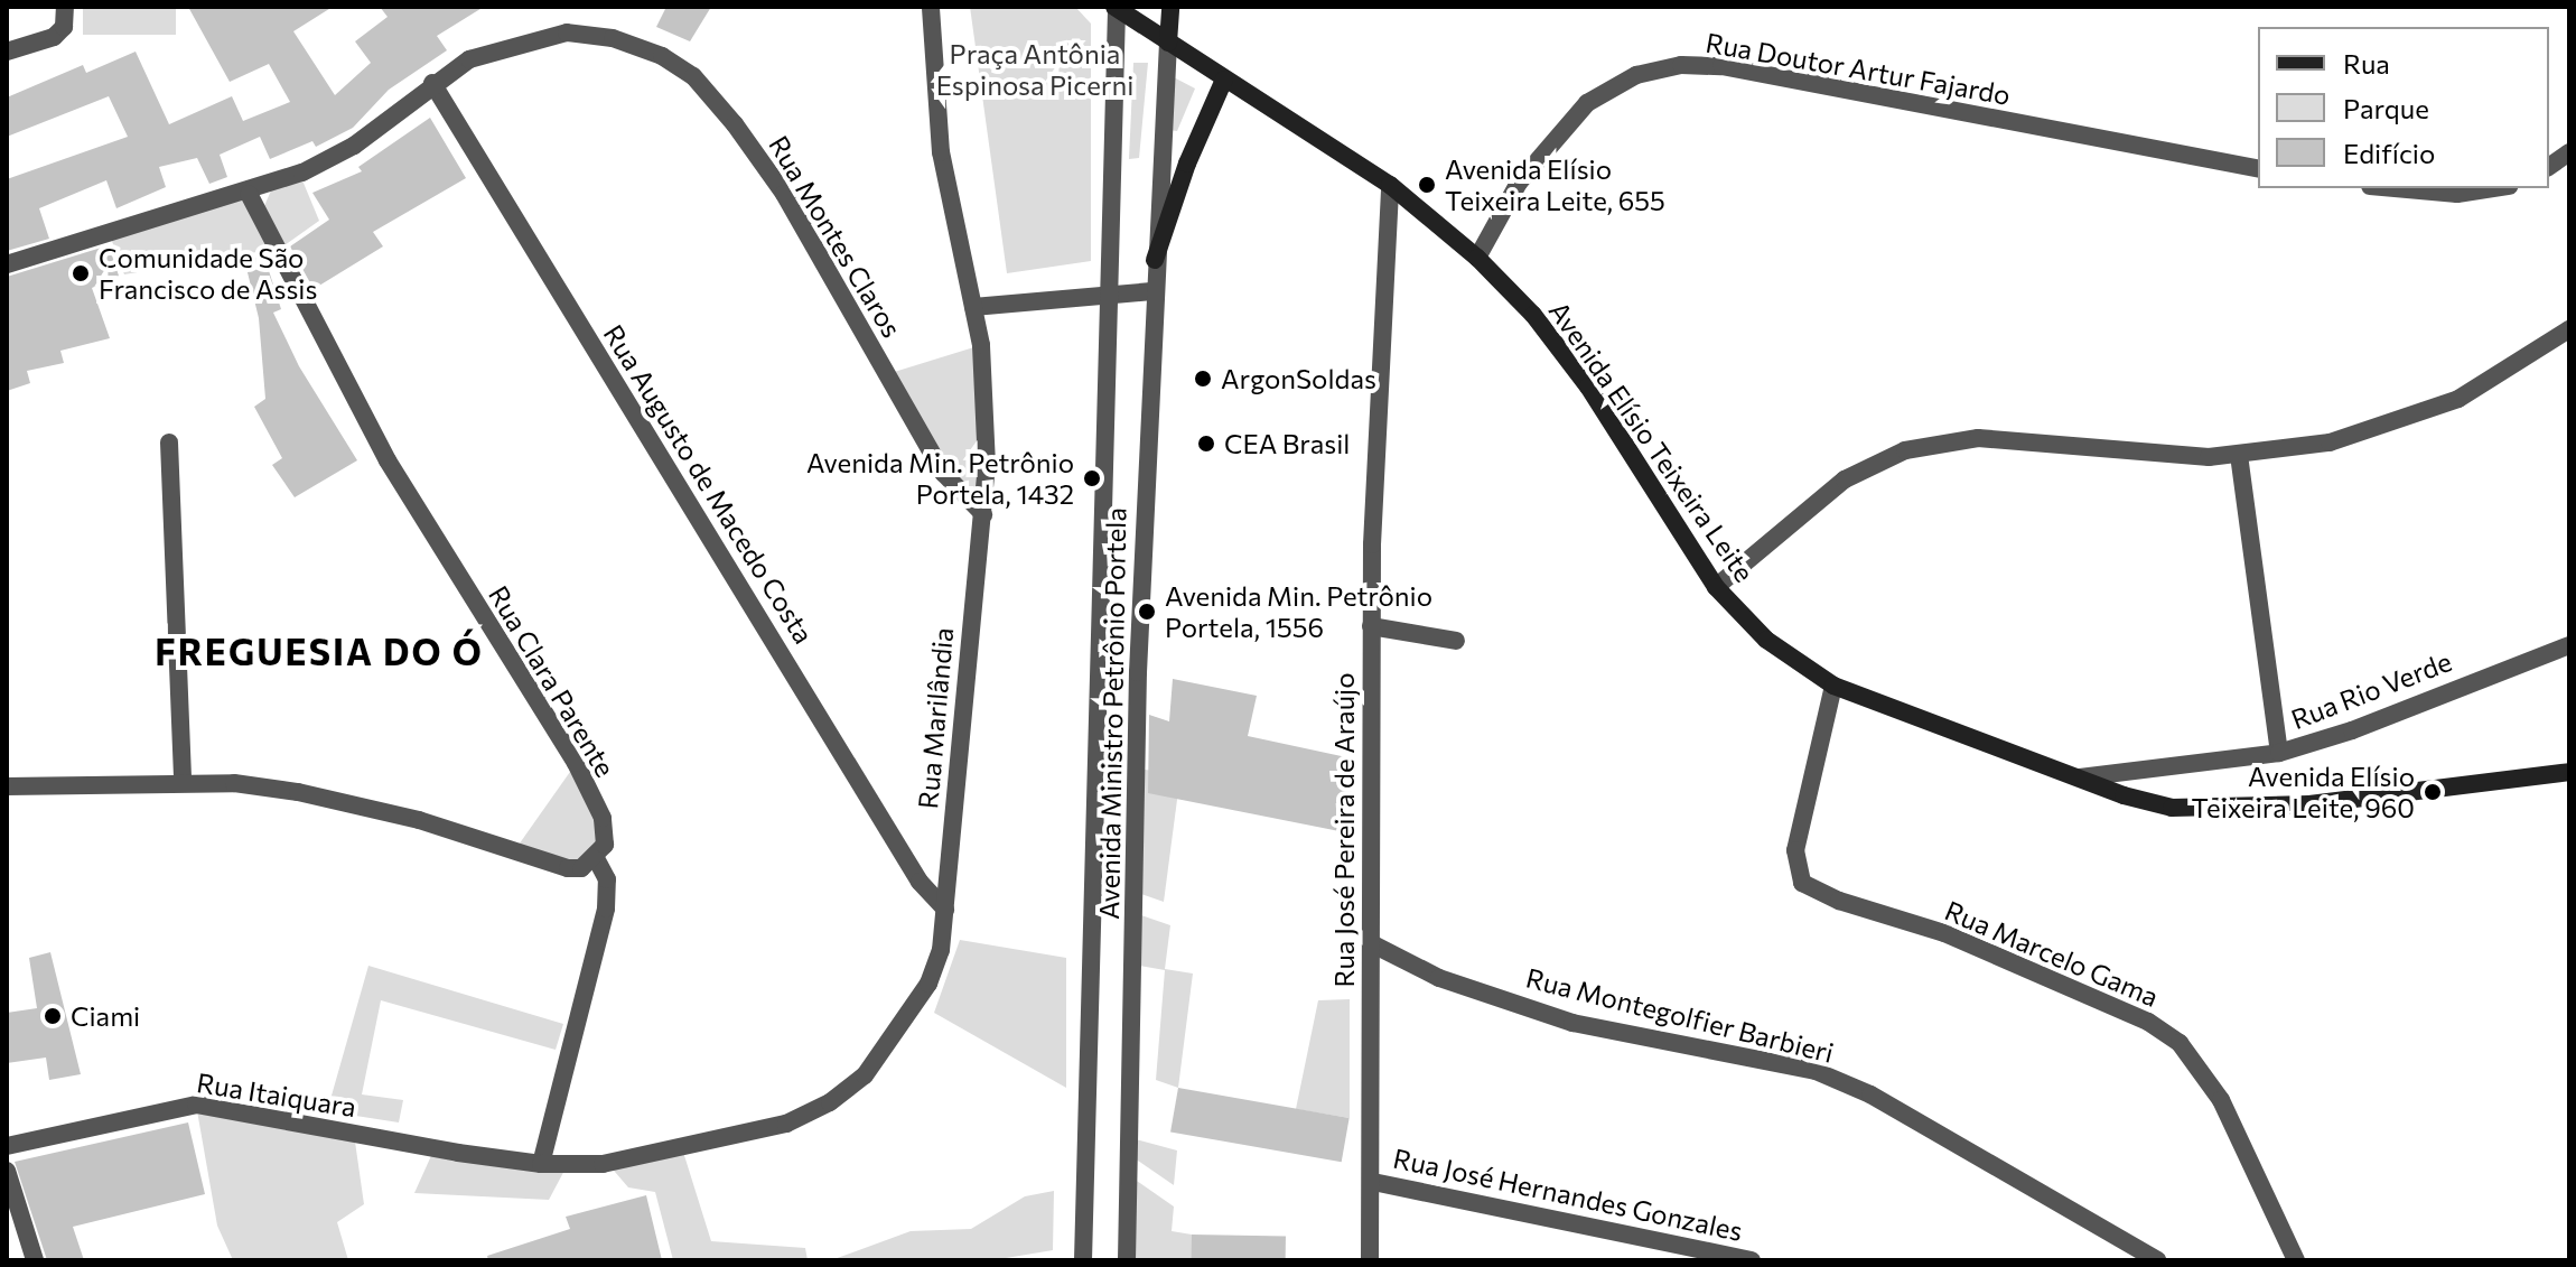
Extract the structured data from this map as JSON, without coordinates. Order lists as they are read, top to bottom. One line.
{"streets":{"main road":["Avenida Elísio Teixeira Leite","Avenida Ministro Petrônio Portela"],"street":["Rua Doutor Artur Fajardo","Rua Montes Claros","Rua Augusto de Macedo Costa","Rua Clara Parente","Rua Rio Verde","Rua Marilândia","Rua José Pereira de Araújo","Rua Marcelo Gama","Rua Montegolfier Barbieri","Rua Itaiquara","Rua José Hernandes Gonzales"]},"crossings":[["Rua Doutor Artur Fajardo","Avenida Elísio Teixeira Leite"],["Rua Montes Claros","Rua Augusto de Macedo Costa"],["Rua Montes Claros","Rua Clara Parente"],["Rua Montes Claros","Rua Marilândia"],["Avenida Elísio Teixeira Leite","Rua Rio Verde"],["Avenida Elísio Teixeira Leite","Avenida Ministro Petrônio Portela"],["Avenida Elísio Teixeira Leite","Rua José Pereira de Araújo"],["Avenida Elísio Teixeira Leite","Rua Marcelo Gama"],["Rua Augusto de Macedo Costa","Rua Marilândia"],["Rua Clara Parente","Rua Marilândia"],["Rua Clara Parente","Rua Itaiquara"],["Rua Marilândia","Rua Itaiquara"],["Rua José Pereira de Araújo","Rua Montegolfier Barbieri"],["Rua José Pereira de Araújo","Rua José Hernandes Gonzales"]],"districts":["FREGUESIA DO Ó"],"parks":["Praça Antônia Espinosa Picerni"],"places":["Avenida Elísio Teixeira Leite, 655","Comunidade São Francisco de Assis","ArgonSoldas","CEA Brasil","Avenida Min. Petrônio Portela, 1432","Avenida Min. Petrônio Portela, 1556","Avenida Elísio Teixeira Leite, 960","Ciami"],"legend":["Rua","Parque","Edifício"]}
